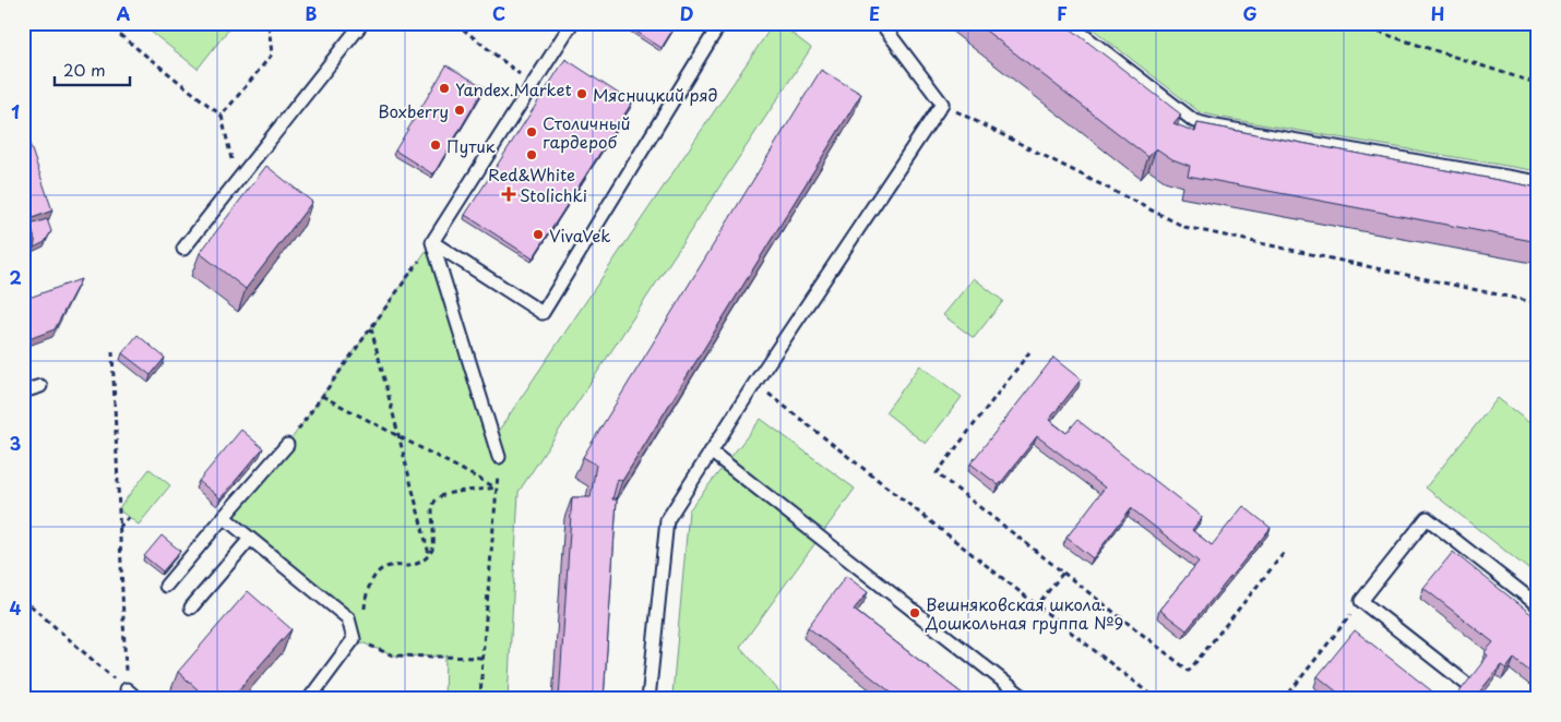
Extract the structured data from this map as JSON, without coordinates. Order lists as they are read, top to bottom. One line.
{"places":{"other":["Yandex.Market","Мясницкий ряд","Boxberry","Столичный гардероб","Путик","Red&White","VivaVek","Вешняковская школа. Дошкольная группа №9"],"health":["Stolichki"]},"scale_bar":"20 m","grid":{"columns":["A","B","C","D","E","F","G","H"],"rows":["1","2","3","4"]}}
